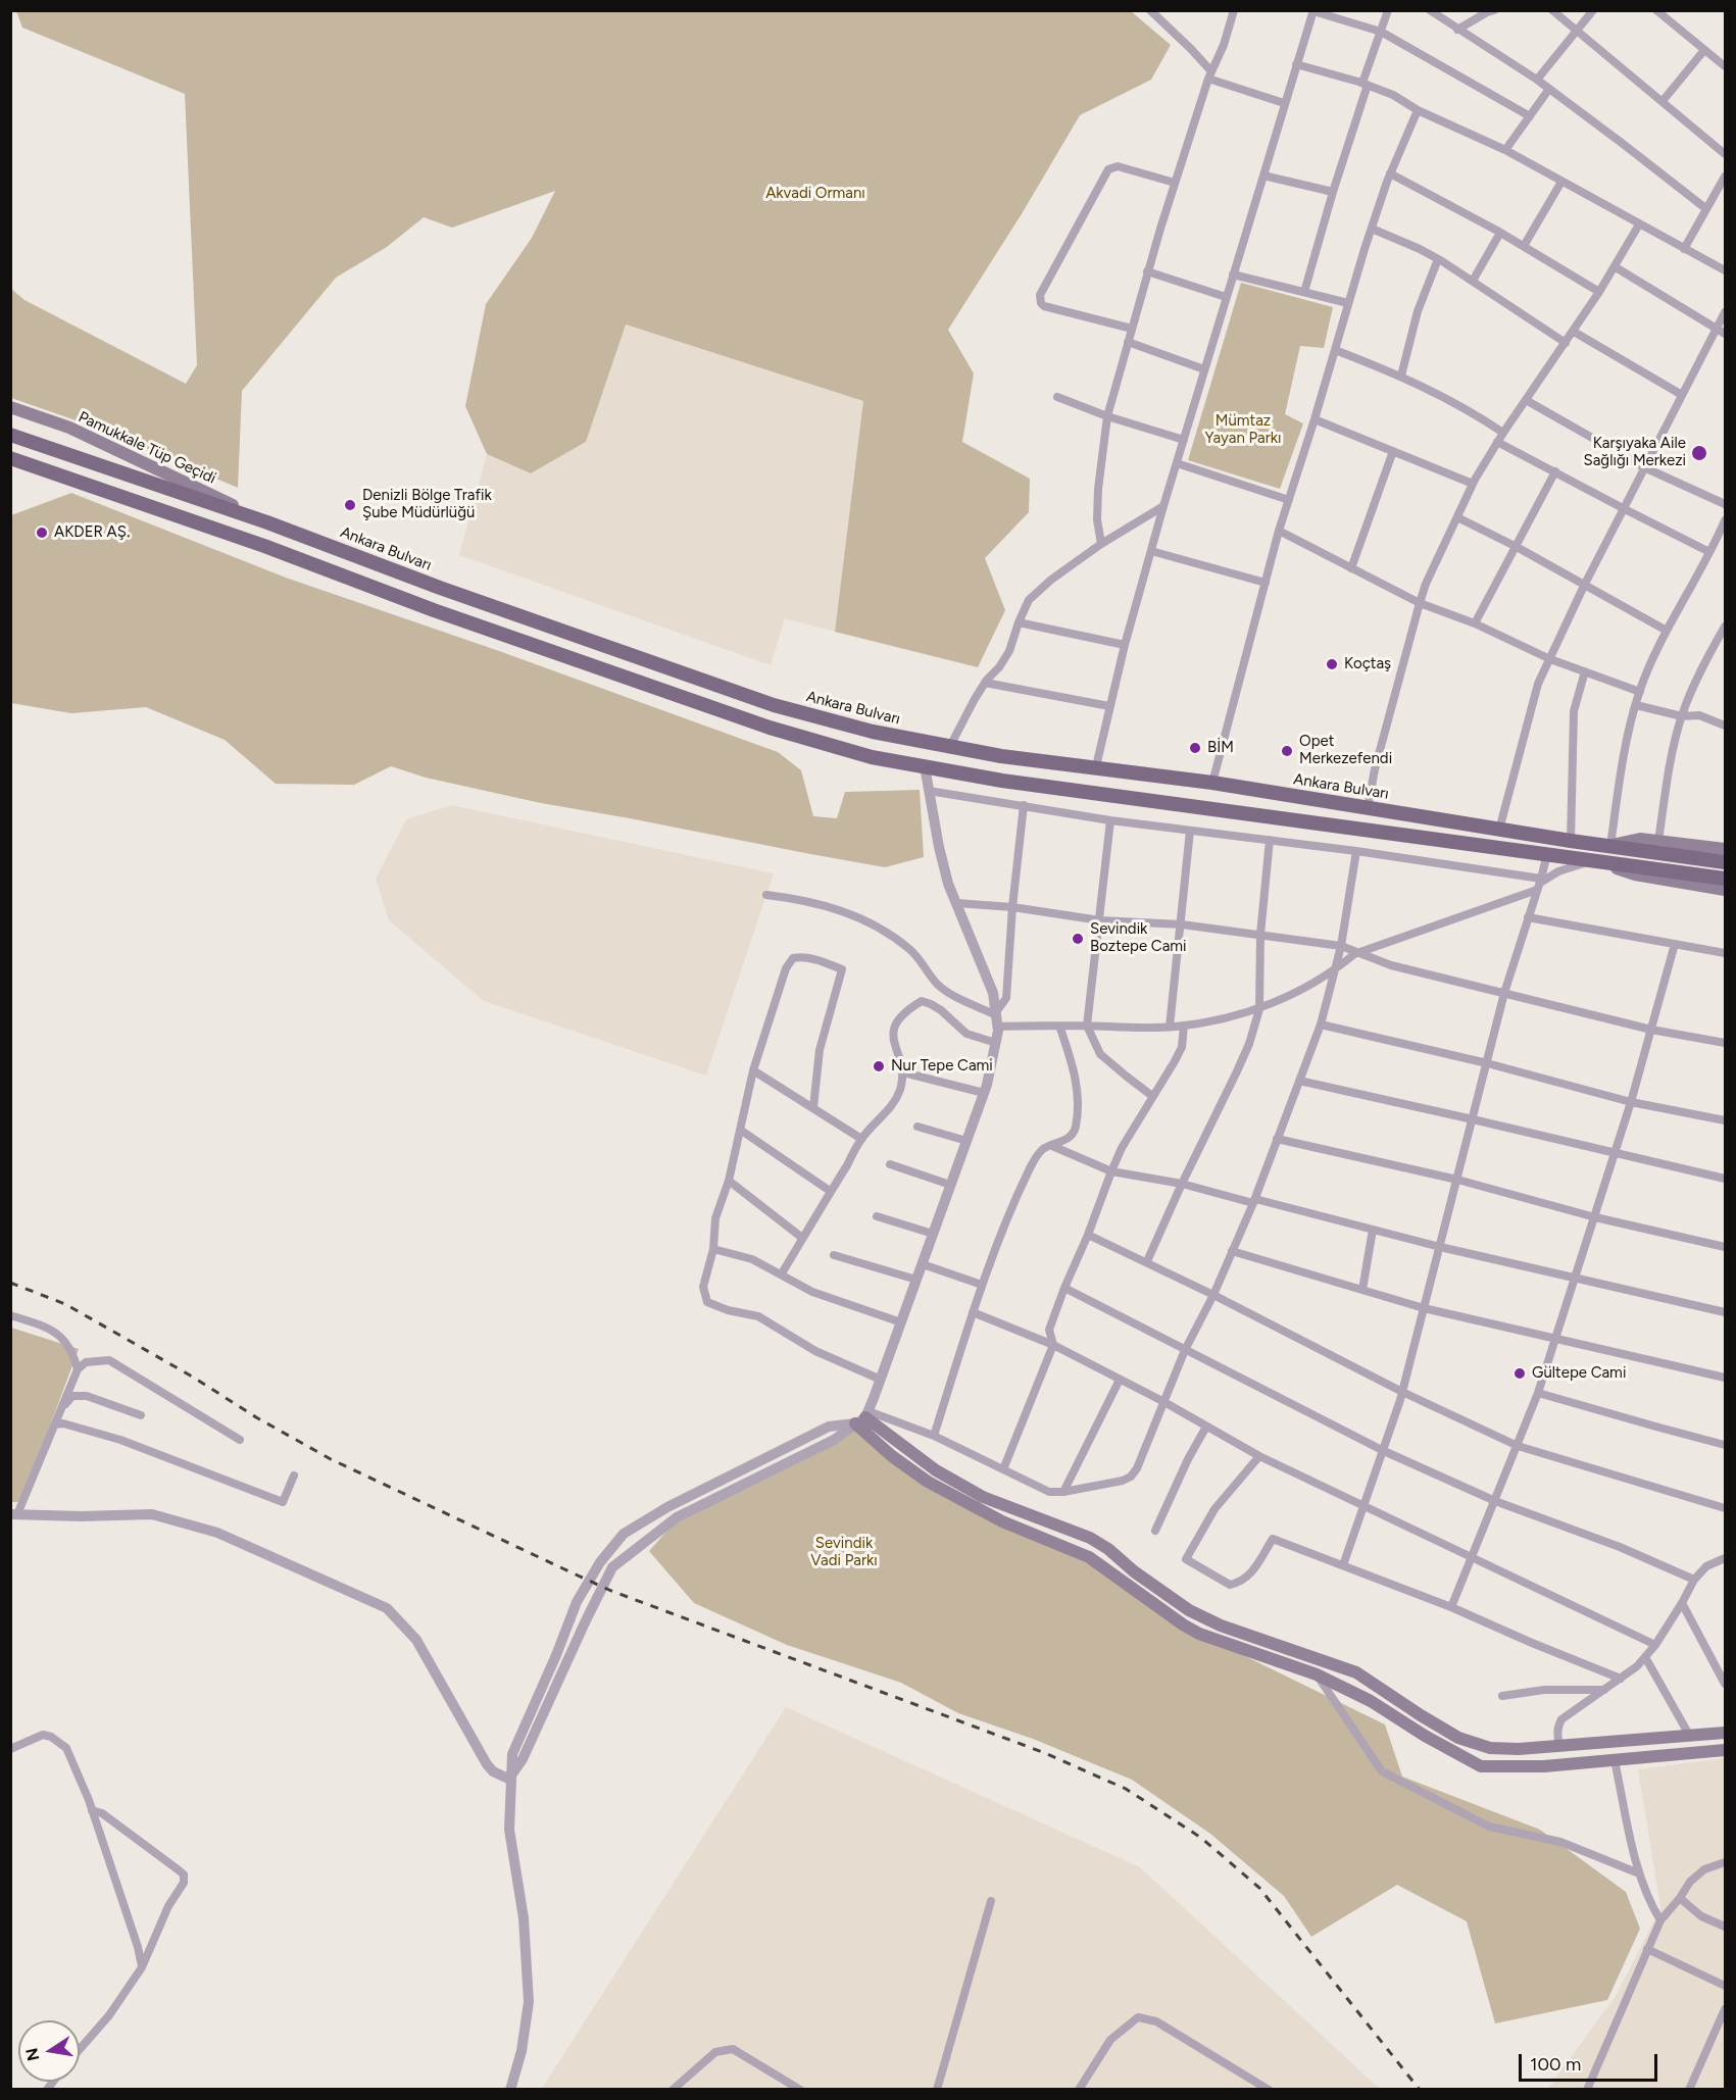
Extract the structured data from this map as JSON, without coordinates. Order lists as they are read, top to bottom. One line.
{"streets":{"main road":["Pamukkale Tüp Geçidi","Ankara Bulvarı"]},"crossings":[["Pamukkale Tüp Geçidi","Ankara Bulvarı"]],"parks":["Akvadi Ormanı","Mümtaz Yayan Parkı","Sevindik Vadi Parkı"],"places":["Karşıyaka Aile Sağlığı Merkezi","Denizli Bölge Trafik Şube Müdürlüğü","AKDER AŞ.","Koçtaş","BİM","Opet Merkezefendi","Sevindik Boztepe Cami","Nur Tepe Cami","Gültepe Cami"],"scale_bar":"100 m","north":"left"}
